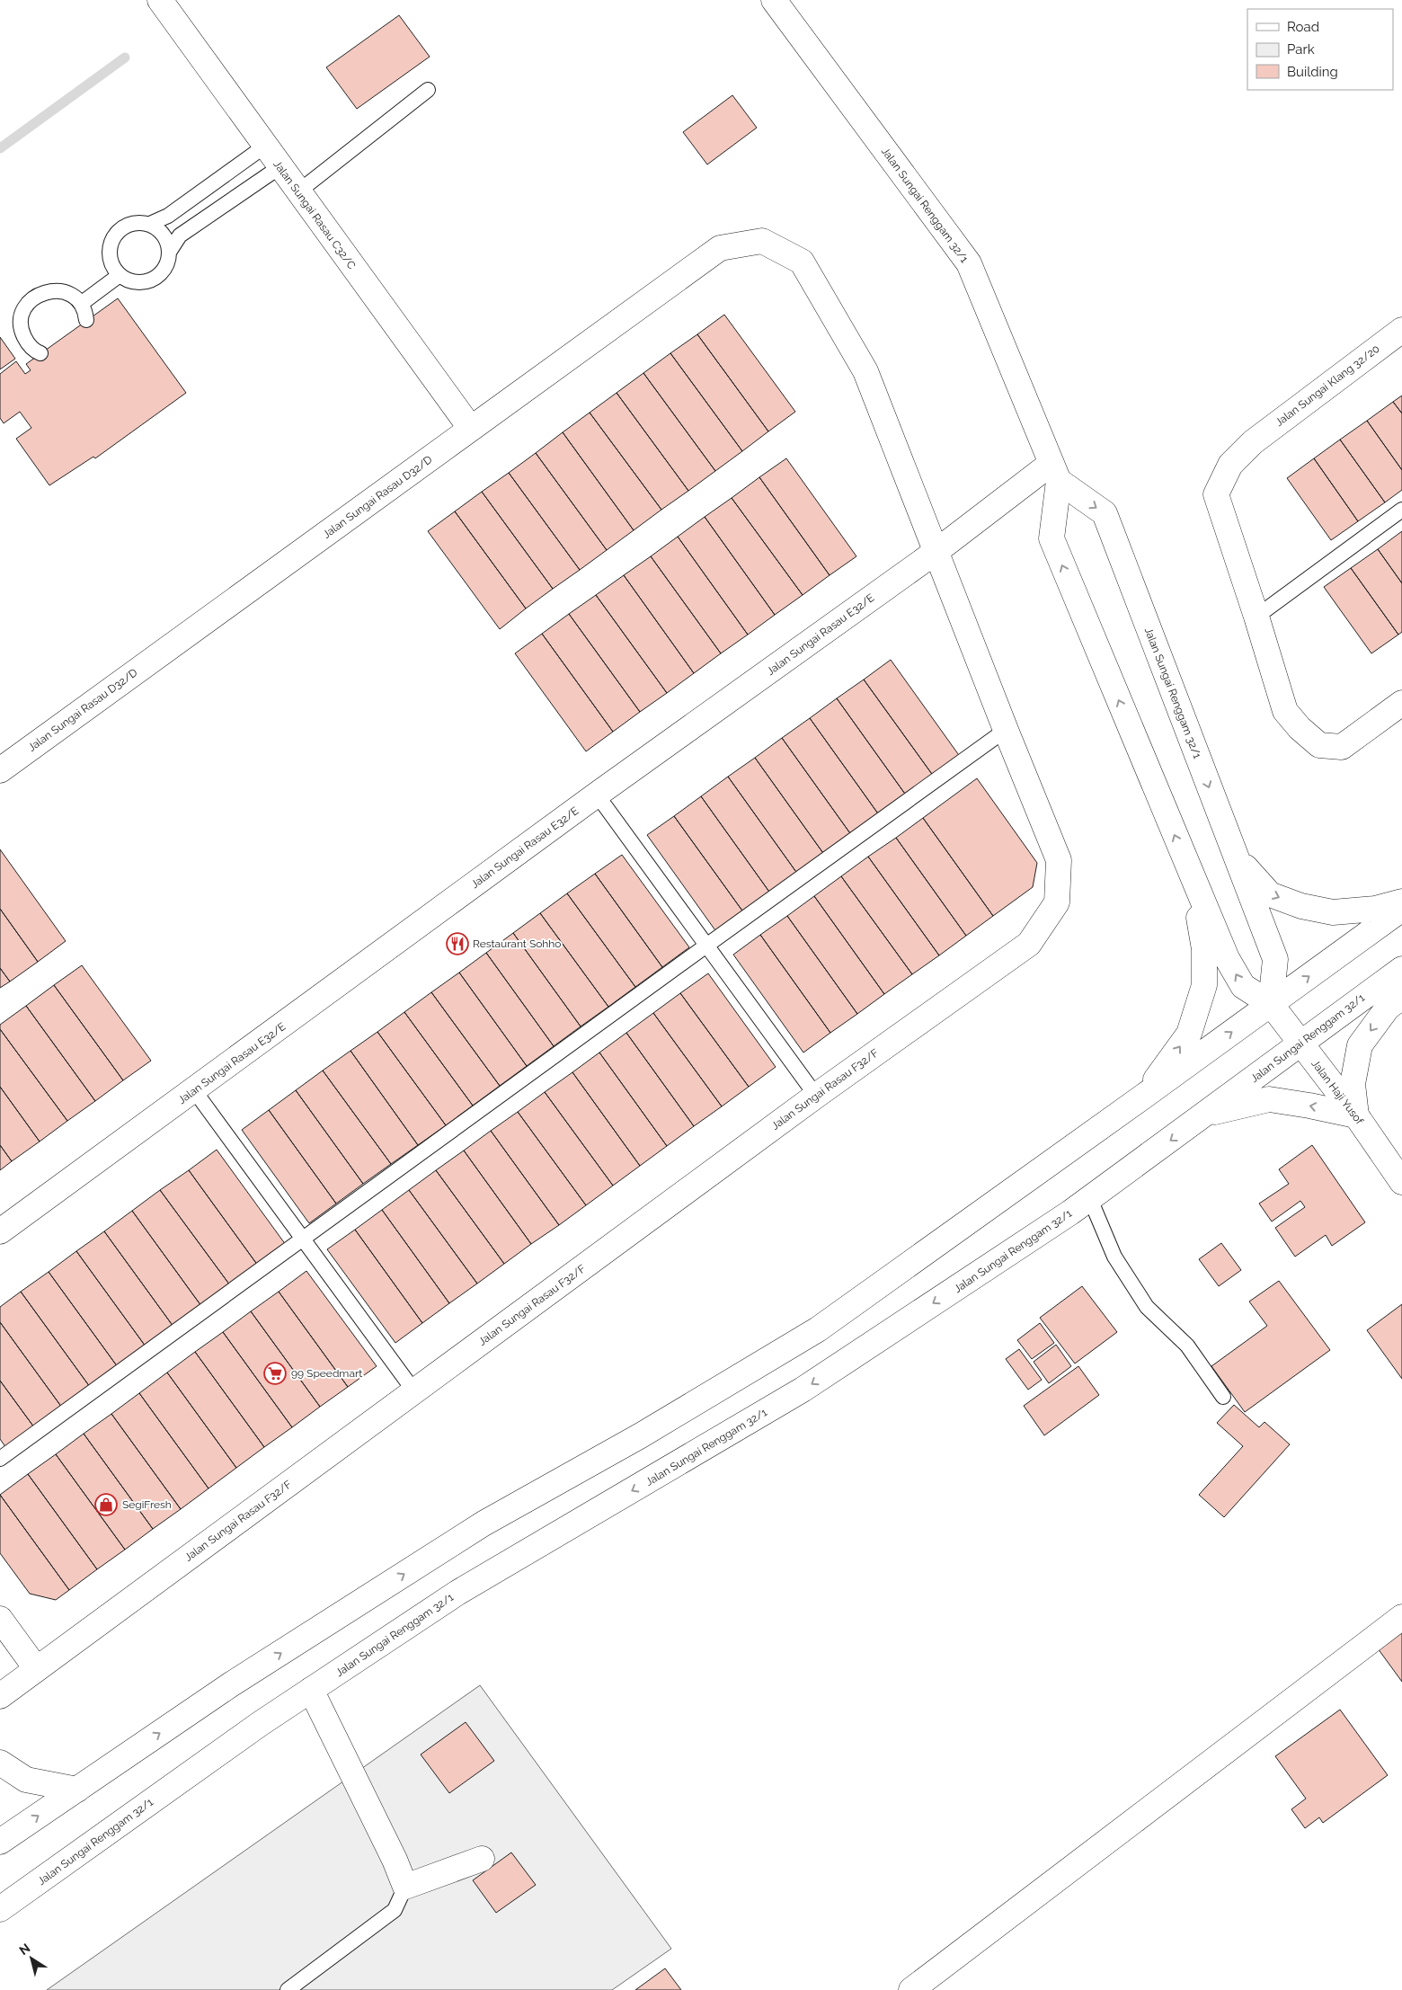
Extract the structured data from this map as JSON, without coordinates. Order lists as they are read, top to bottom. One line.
{"streets":{"street":["Jalan Sungai Renggam 32/1","Jalan Sungai Rasau C32/C","Jalan Sungai Klang 32/20","Jalan Sungai Rasau D32/D","Jalan Sungai Rasau E32/E","Jalan Sungai Rasau F32/F","Jalan Haji Yusof"]},"crossings":[["Jalan Sungai Renggam 32/1","Jalan Sungai Rasau E32/E"],["Jalan Sungai Renggam 32/1","Jalan Haji Yusof"],["Jalan Sungai Rasau C32/C","Jalan Sungai Rasau D32/D"],["Jalan Sungai Rasau D32/D","Jalan Sungai Rasau E32/E"]],"places":{"restaurant":["Restaurant Sohho"],"supermarket":["99 Speedmart"],"shop":["SegiFresh"]},"legend":["Road","Park","Building"],"north":"top left"}
